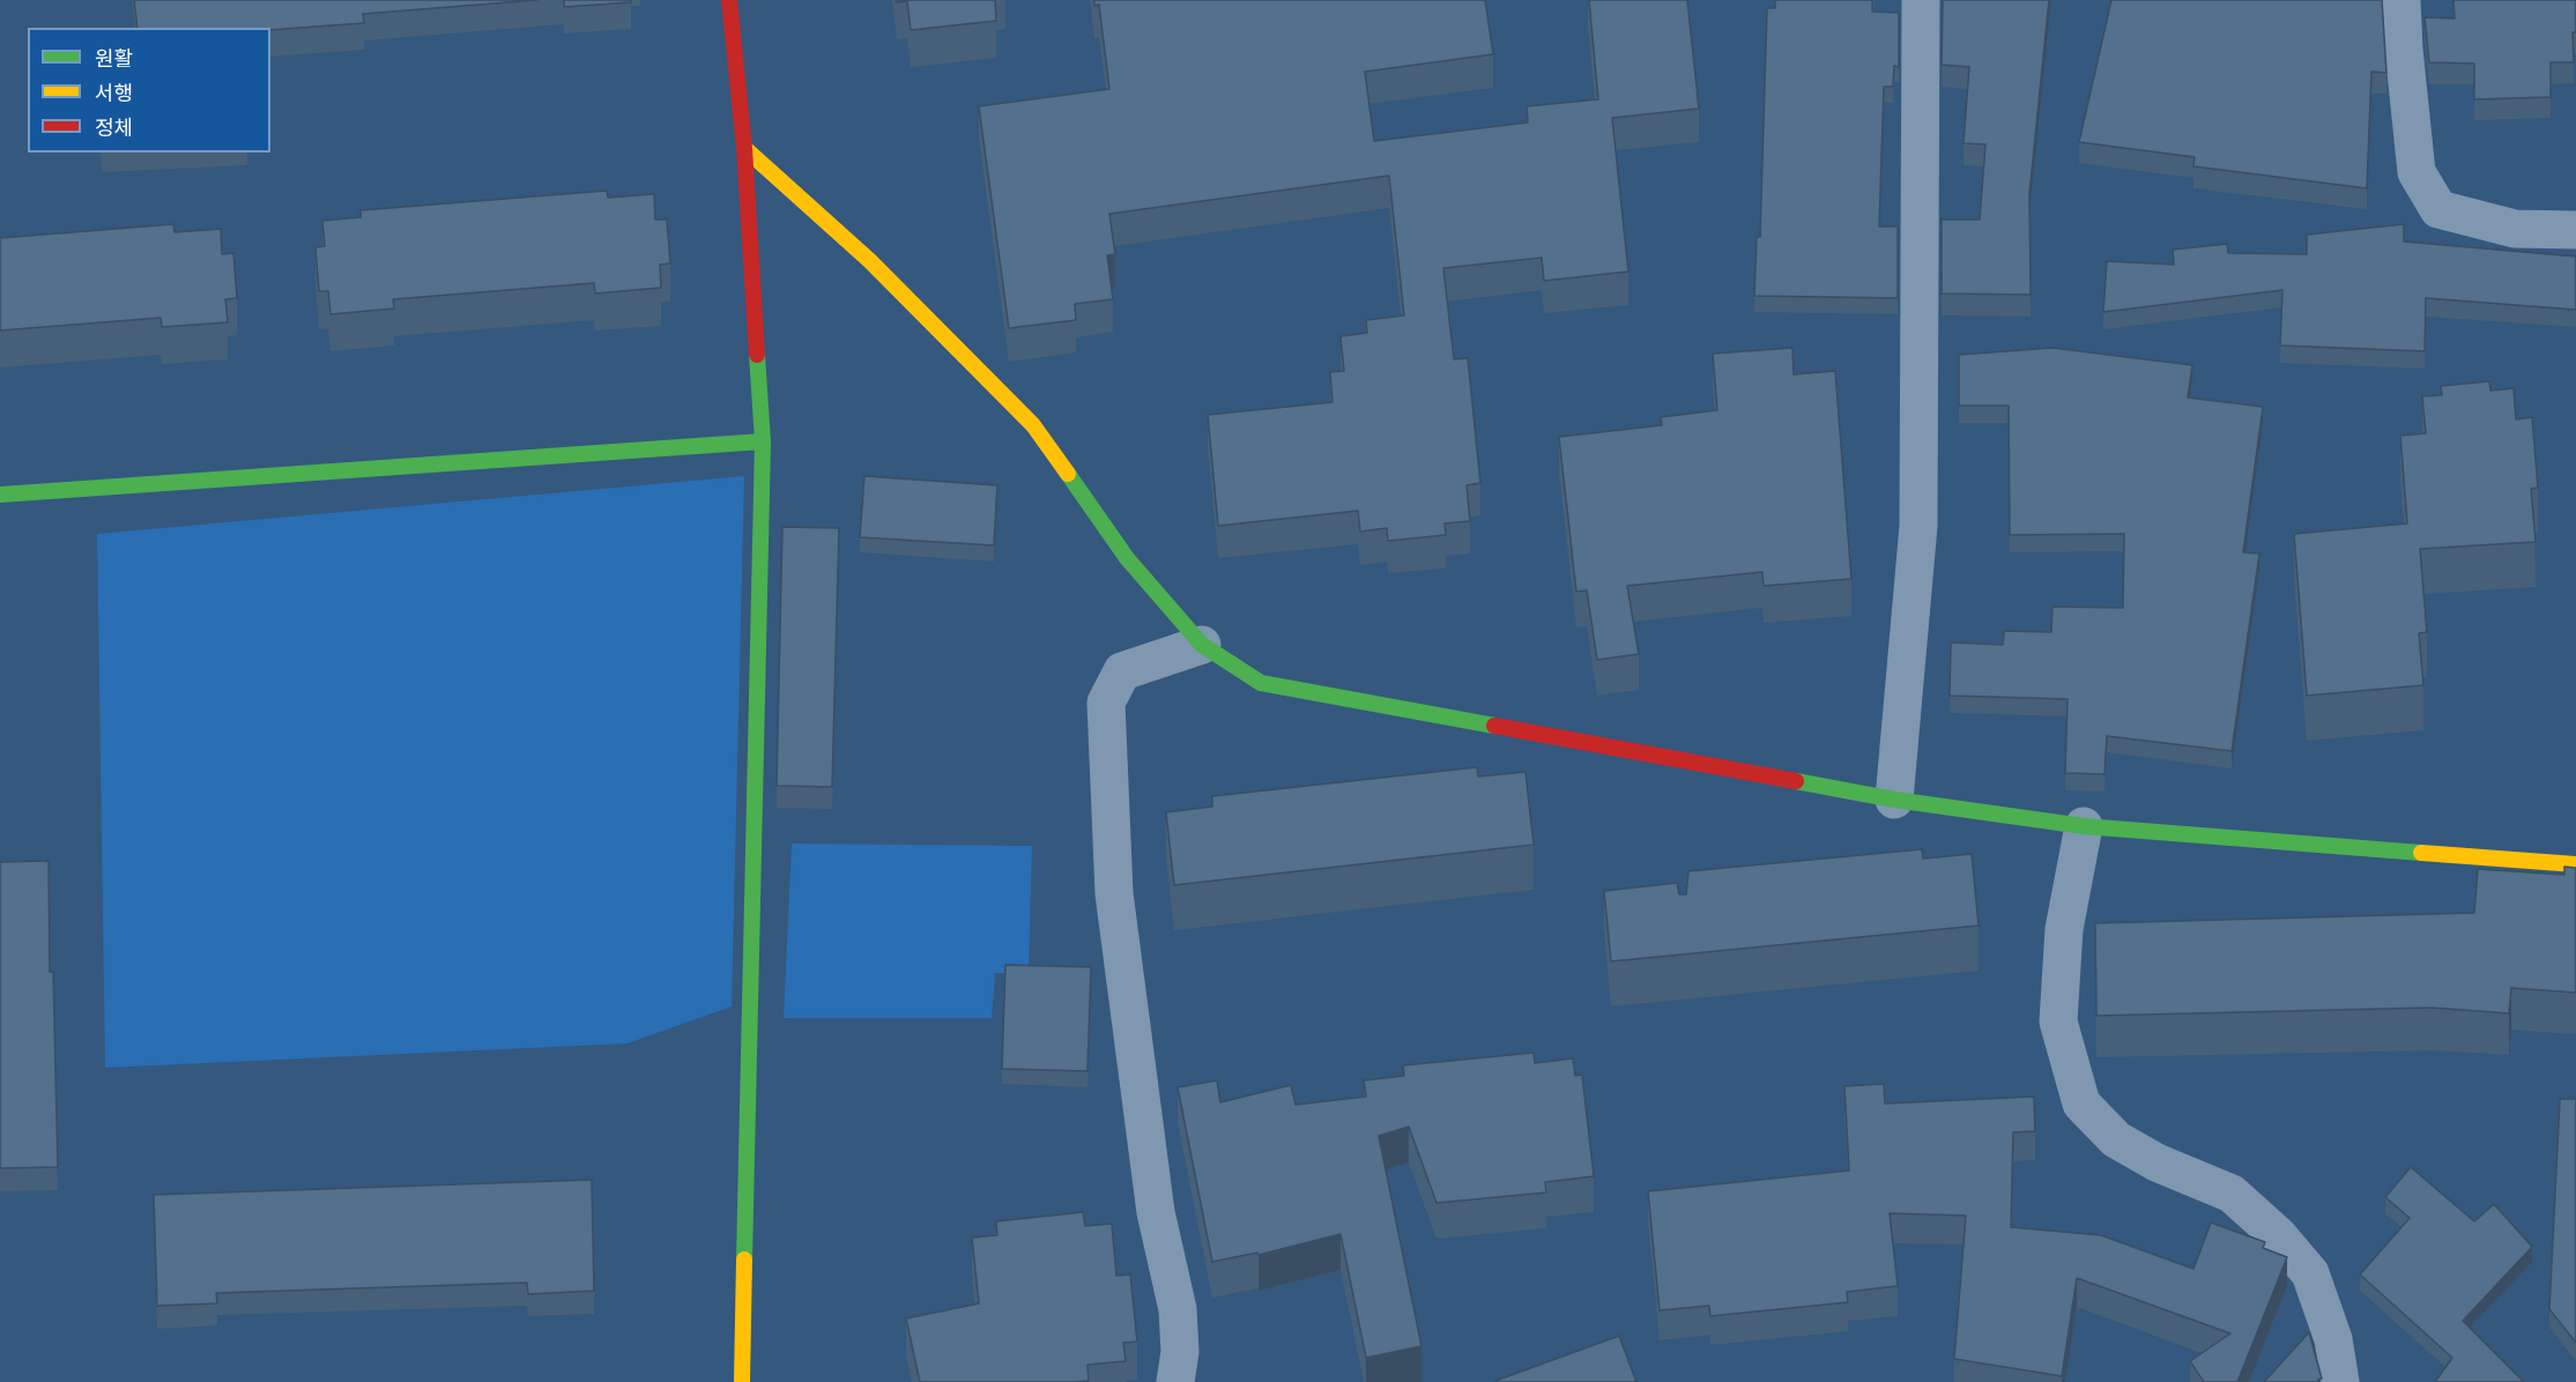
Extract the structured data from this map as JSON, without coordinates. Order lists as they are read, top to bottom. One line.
{"legend":["원활","서행","정체"]}
